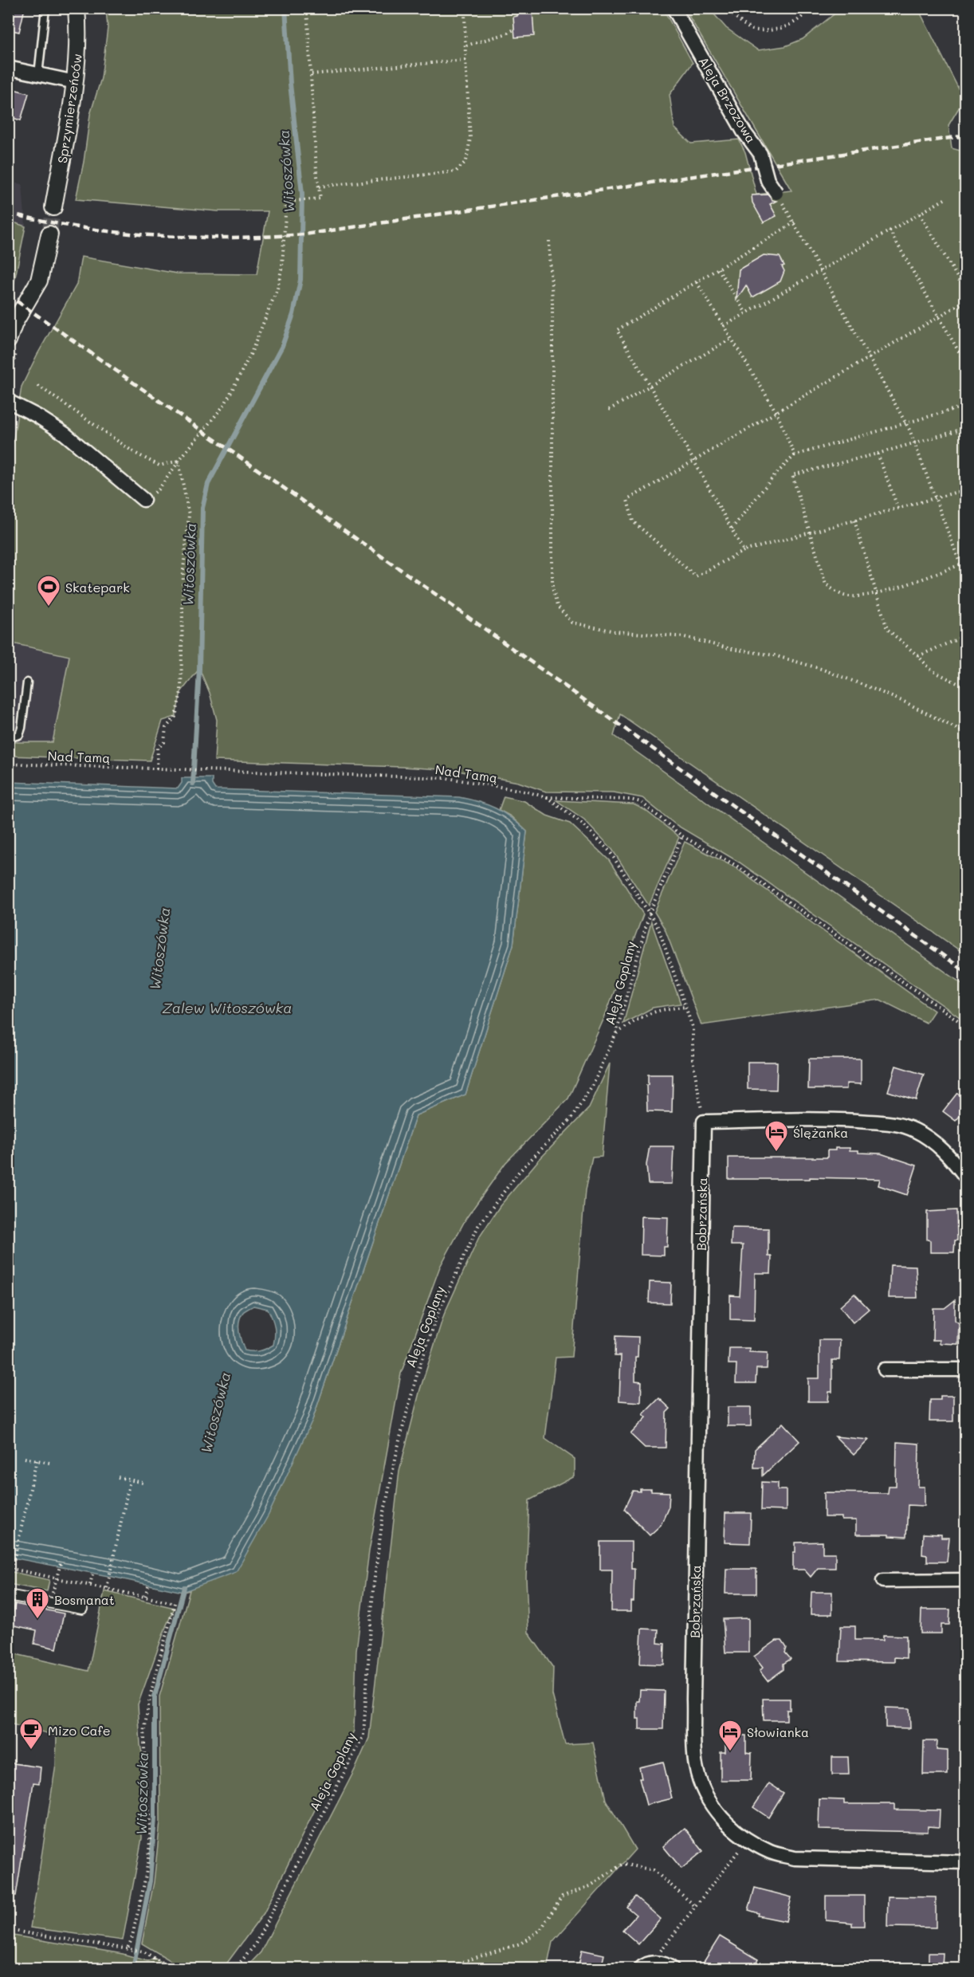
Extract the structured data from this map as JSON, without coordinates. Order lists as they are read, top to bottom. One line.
{"streets":{"street":["Aleja Brzozowa","Sprzymierzeńców","Bobrzańska"],"path":["Nad Tamą","Aleja Goplany"]},"crossings":[["Nad Tamą","Aleja Goplany"],["Nad Tamą","Bobrzańska"]],"water":["Witoszówka","Zalew Witoszówka"],"places":{"sports":["Skatepark"],"hotel":["Ślężanka","Słowianka"],"building":["Bosmanat"],"cafe":["Mizo Cafe"]}}
